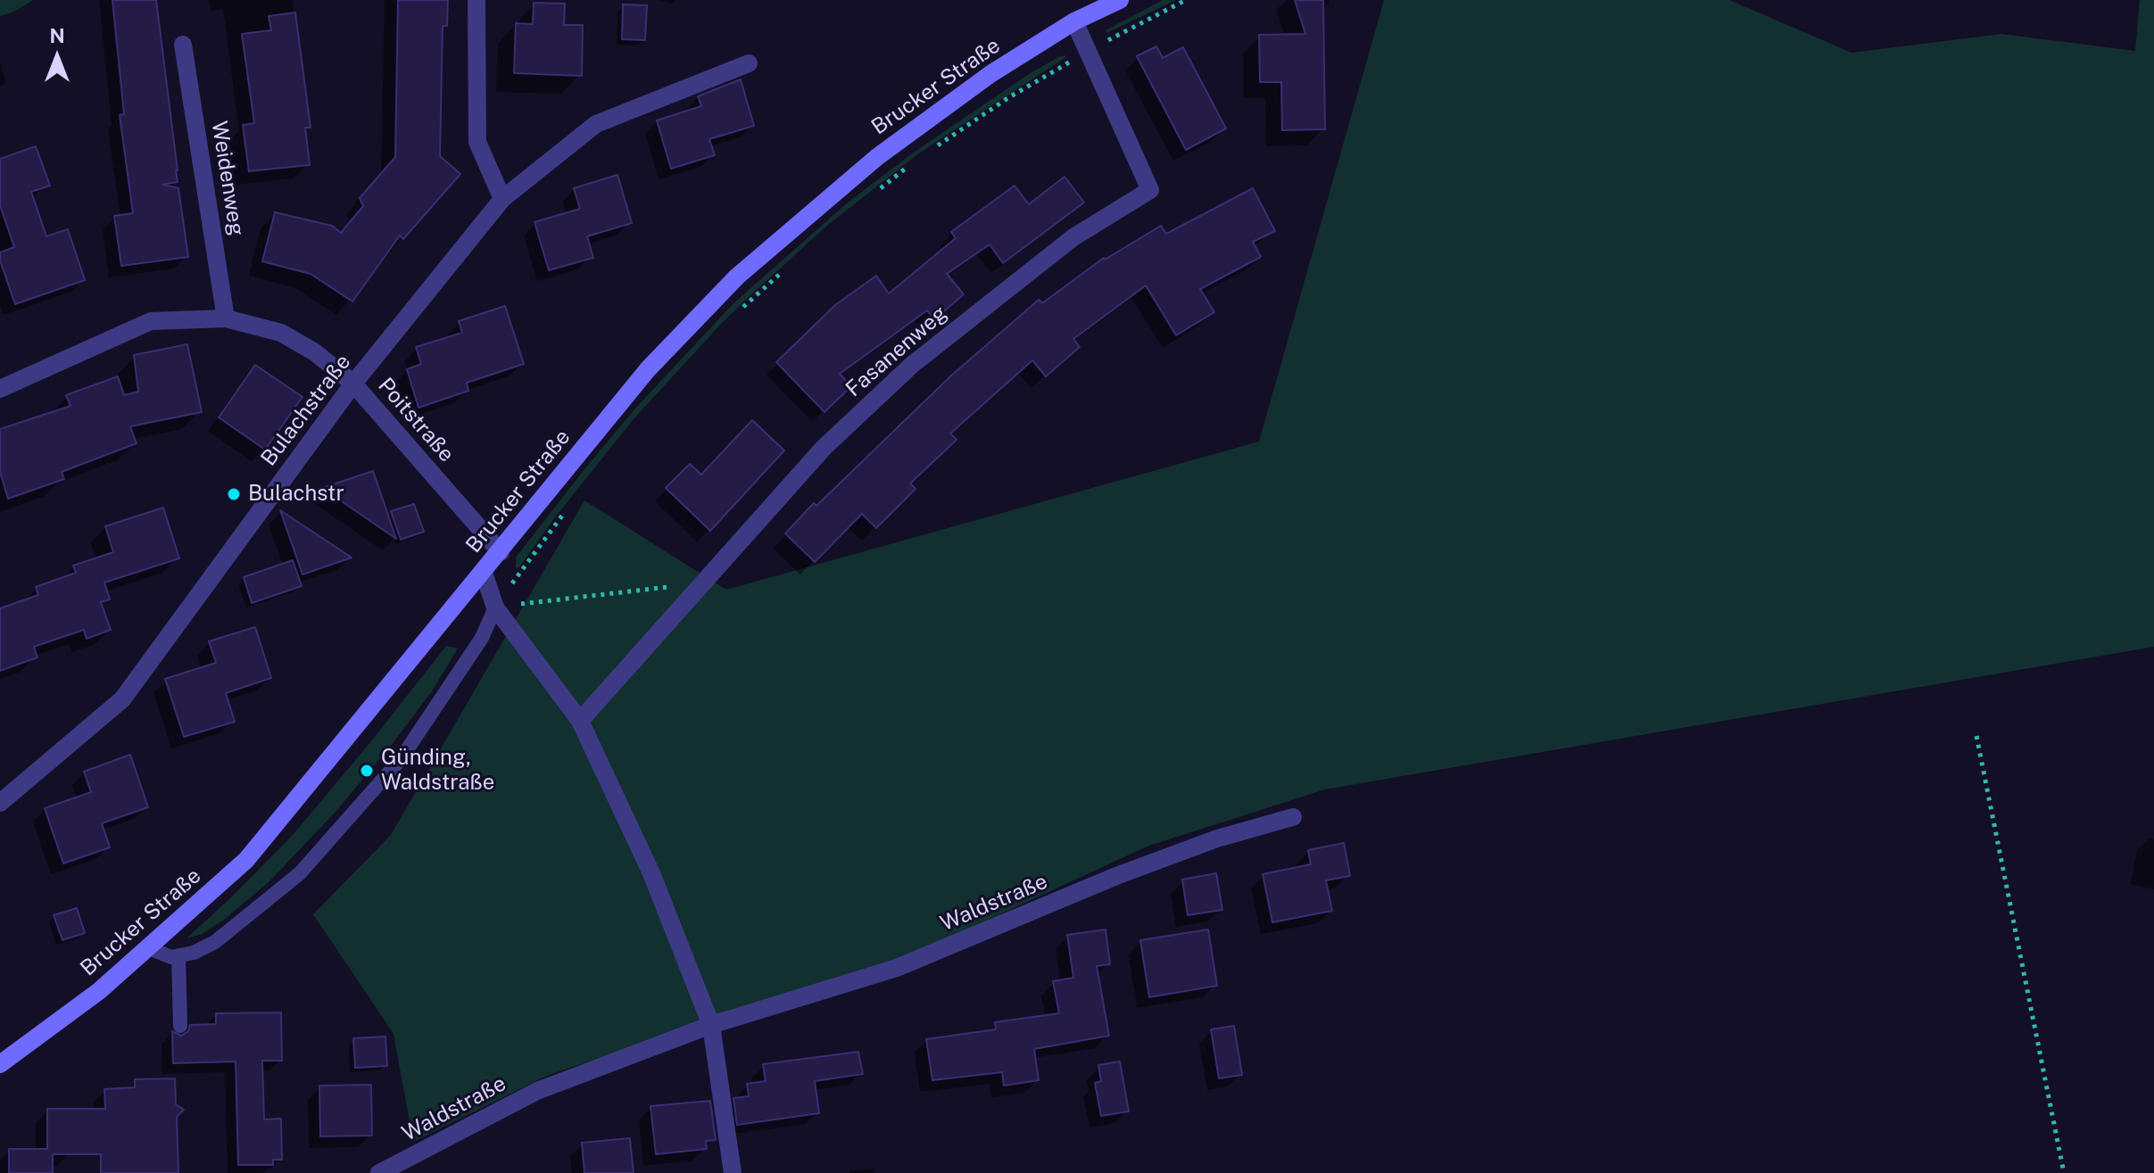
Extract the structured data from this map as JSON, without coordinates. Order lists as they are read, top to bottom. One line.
{"streets":{"main road":["Brucker Straße"],"street":["Weidenweg","Fasanenweg","Bulachstraße","Poitstraße","Waldstraße"]},"crossings":[["Brucker Straße","Fasanenweg"],["Brucker Straße","Poitstraße"],["Weidenweg","Poitstraße"],["Bulachstraße","Poitstraße"]],"places":["Bulachstr","Günding, Waldstraße"],"north":"top"}
